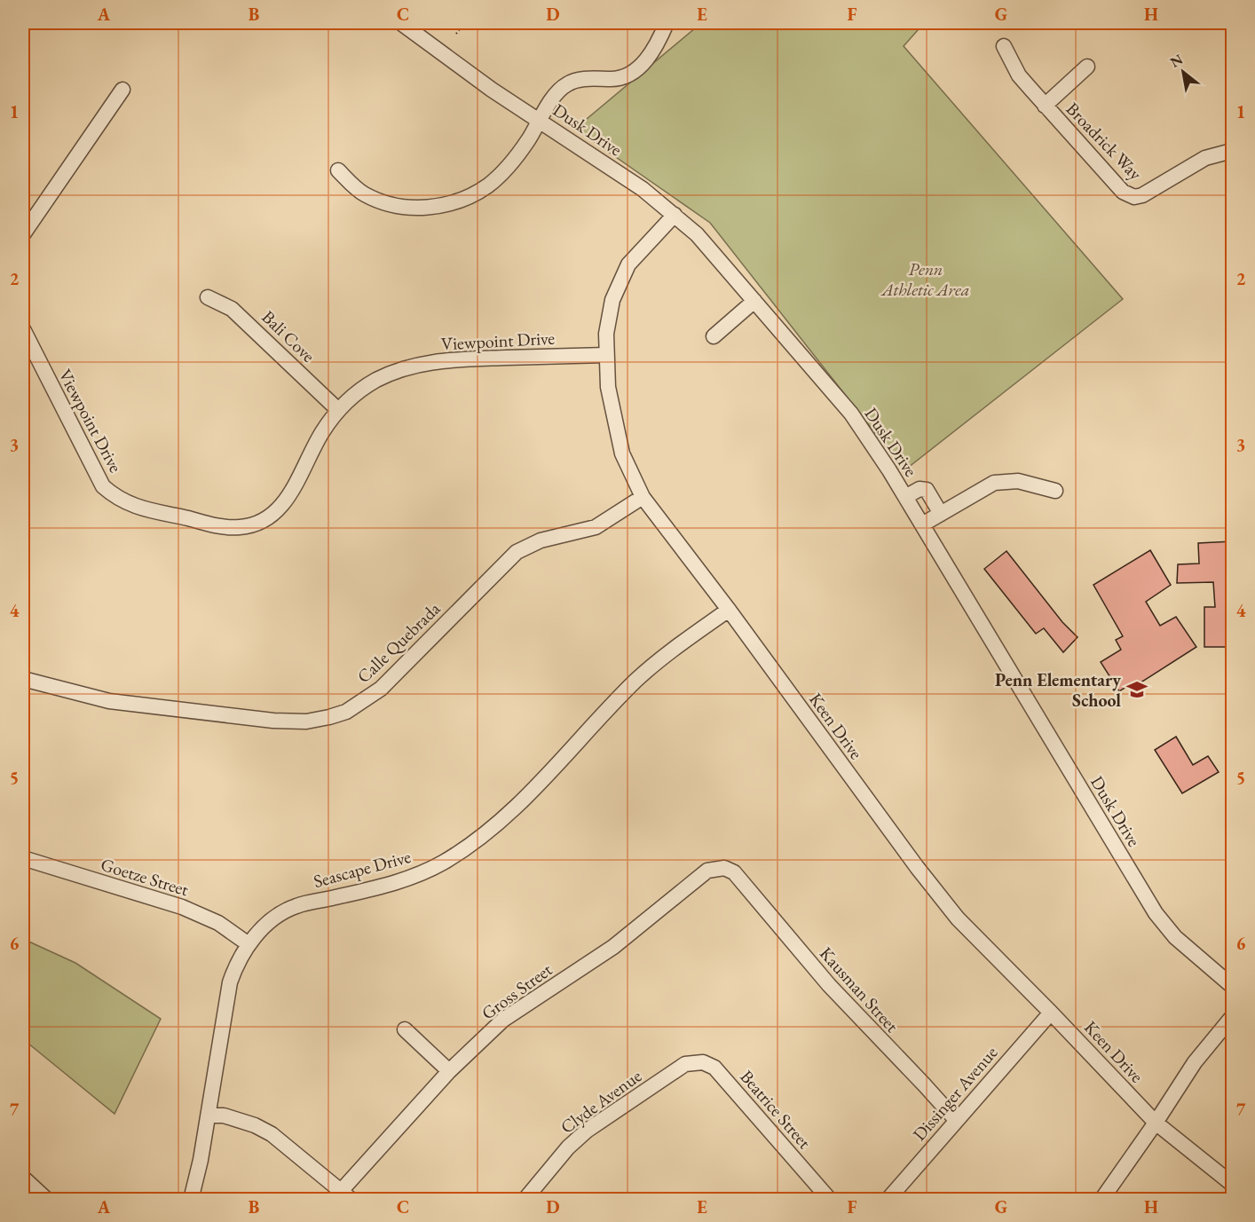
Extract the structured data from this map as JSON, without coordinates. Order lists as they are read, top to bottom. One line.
{"streets":{"street":["Dusk Drive","Broadrick Way","Bali Cove","Viewpoint Drive","Calle Quebrada","Keen Drive","Seascape Drive","Goetze Street","Kausman Street","Gross Street","Dissinger Avenue","Clyde Avenue","Beatrice Street"]},"crossings":[["Dusk Drive","Keen Drive"],["Bali Cove","Viewpoint Drive"],["Viewpoint Drive","Keen Drive"],["Calle Quebrada","Keen Drive"],["Keen Drive","Seascape Drive"],["Keen Drive","Dissinger Avenue"],["Seascape Drive","Goetze Street"],["Kausman Street","Gross Street"],["Kausman Street","Dissinger Avenue"],["Clyde Avenue","Beatrice Street"]],"parks":["Penn Athletic Area"],"places":{"school or university":["Penn Elementary School"]},"north":"top left","grid":{"columns":["A","B","C","D","E","F","G","H"],"rows":["1","2","3","4","5","6","7"]}}
